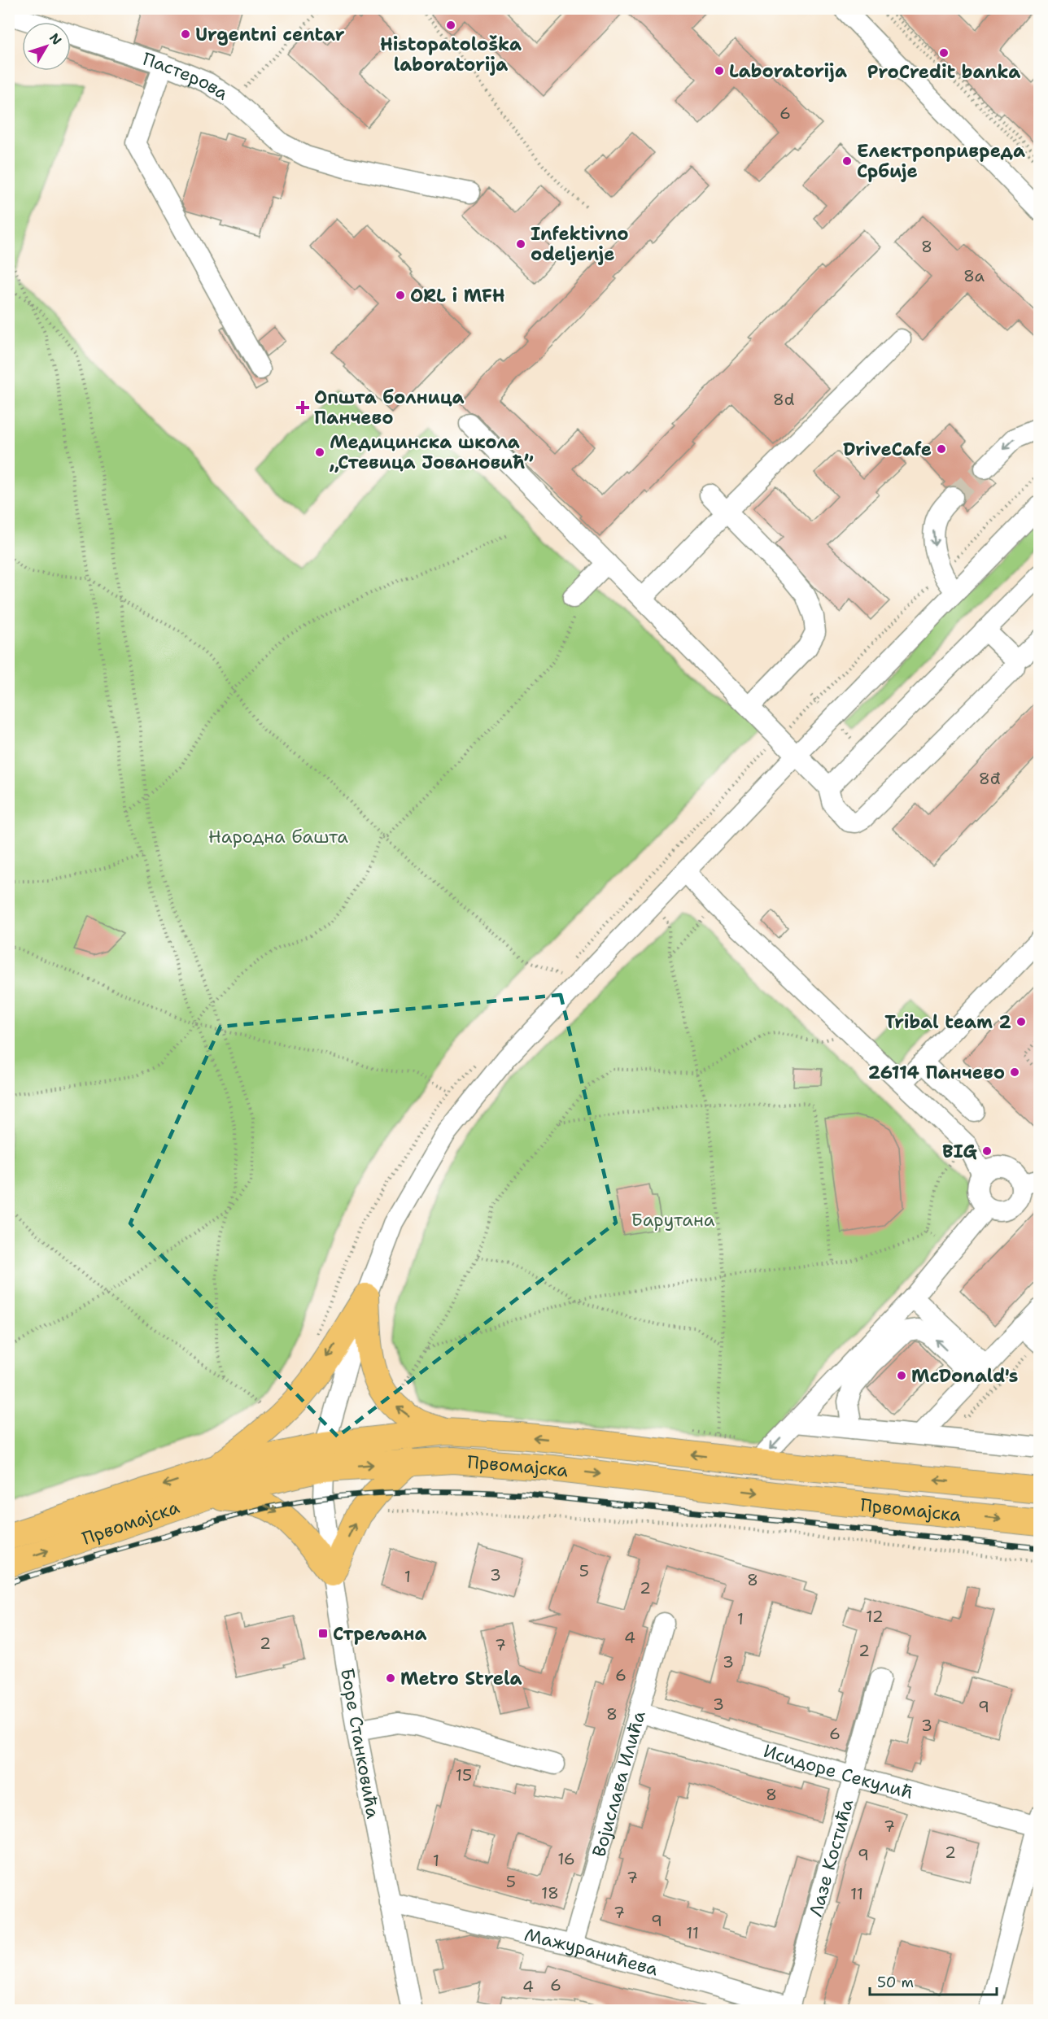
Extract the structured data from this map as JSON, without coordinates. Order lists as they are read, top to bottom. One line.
{"streets":{"main road":["Првомајска"],"street":["Пастерова","Боре Станковића","Исидоре Секулић","Војислава Илића","Лазе Костића","Мажуранићева"]},"crossings":[["Првомајска","Боре Станковића"],["Боре Станковића","Мажуранићева"],["Исидоре Секулић","Војислава Илића"],["Исидоре Секулић","Лазе Костића"],["Војислава Илића","Мажуранићева"],["Лазе Костића","Мажуранићева"]],"parks":["Народна башта","Барутана"],"places":{"other":["Histopatološka laboratorija","Urgentni centar","ProCredit banka","Laboratorija","Електропривреда Србије","Infektivno odeljenje","ORL i MFH","DriveCafe","Медицинска школа „Стевица Јовановић”","Tribal team 2","26114 Панчево","BIG","McDonald's","Metro Strela"],"health":["Општа болница Панчево"],"transit":["Стрељана"]},"house_numbers":["6","8","8a","8d","8đ","5","3","1","8","2","12","1","4","2","7","2","3","6","3","9","8","3","6","15","8","7","2","9","16","1","7","5","18","11","7","9","11","6","4"],"scale_bar":"50 m","north":"top right"}
